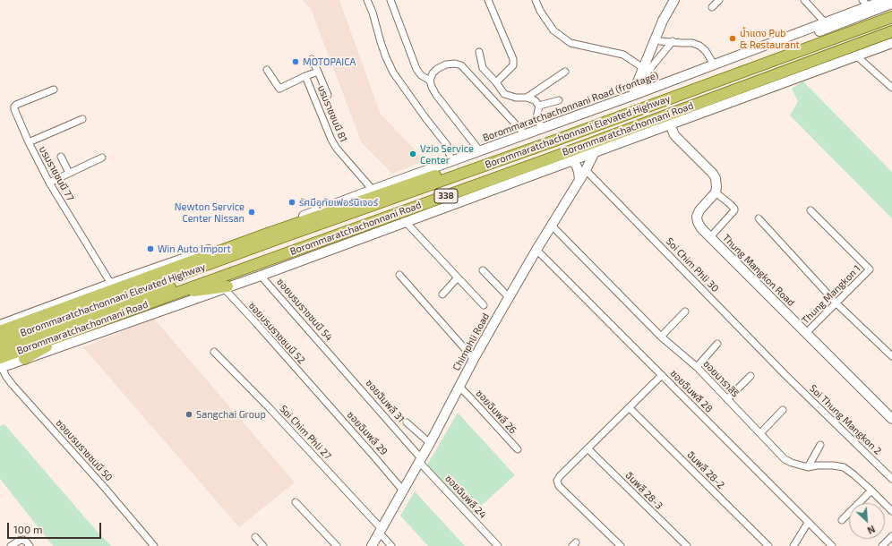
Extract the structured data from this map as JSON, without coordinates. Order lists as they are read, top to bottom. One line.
{"streets":{"main road":["Borommaratchachonnani Road (frontage)","Borommaratchachonnani Road","Borommaratchachonnani Elevated Highway","338","Thung Mangkon Road","Chimphli Road"],"street":["บรมราชชนนี 81","บรมราชชนนี 77","Soi Chim Phli 30","Thung Mangkon 1","ซอยบรมราชชนนี 54","ซอยบรมราชชนนี 52","ซอยนาราสิริ","ซอยฉิมพลี 28","ซอยฉิมพลี 31","ซอยฉิมพลี 26","Soi Thung Mangkon 2","Soi Chim Phli 27","ซอยฉิมพลี 29","ซอยบรมราชชนนี 50","ฉิมพลี 28-2","ฉิมพลี 28-3","ซอยฉิมพลี 24"]},"crossings":[["Borommaratchachonnani Road (frontage)","บรมราชชนนี 81"],["Borommaratchachonnani Road (frontage)","บรมราชชนนี 77"],["Borommaratchachonnani Road","338"],["Borommaratchachonnani Road","ซอยบรมราชชนนี 50"],["338","ซอยบรมราชชนนี 54"],["338","ซอยบรมราชชนนี 52"],["338","Chimphli Road"],["338","ซอยบรมราชชนนี 50"],["Soi Chim Phli 30","Chimphli Road"],["Soi Chim Phli 30","Soi Thung Mangkon 2"],["Thung Mangkon Road","Thung Mangkon 1"],["ซอยบรมราชชนนี 54","ซอยฉิมพลี 31"],["ซอยบรมราชชนนี 52","ซอยฉิมพลี 29"],["Chimphli Road","ซอยนาราสิริ"],["Chimphli Road","ซอยฉิมพลี 28"],["Chimphli Road","ซอยฉิมพลี 31"],["Chimphli Road","ซอยฉิมพลี 26"],["Chimphli Road","Soi Chim Phli 27"],["Chimphli Road","ซอยฉิมพลี 29"],["Chimphli Road","ซอยฉิมพลี 24"],["ซอยฉิมพลี 31","ซอยฉิมพลี 24"]],"places":["น้ำแดง Pub & Restaurant","MOTOPAICA","Vzio Service Center","รัศมีอุทัยเฟอร์นิเจอร์","Newton Service Center Nissan","Win Auto Import","Sangchai Group"],"scale_bar":"100 m","north":"bottom right"}
